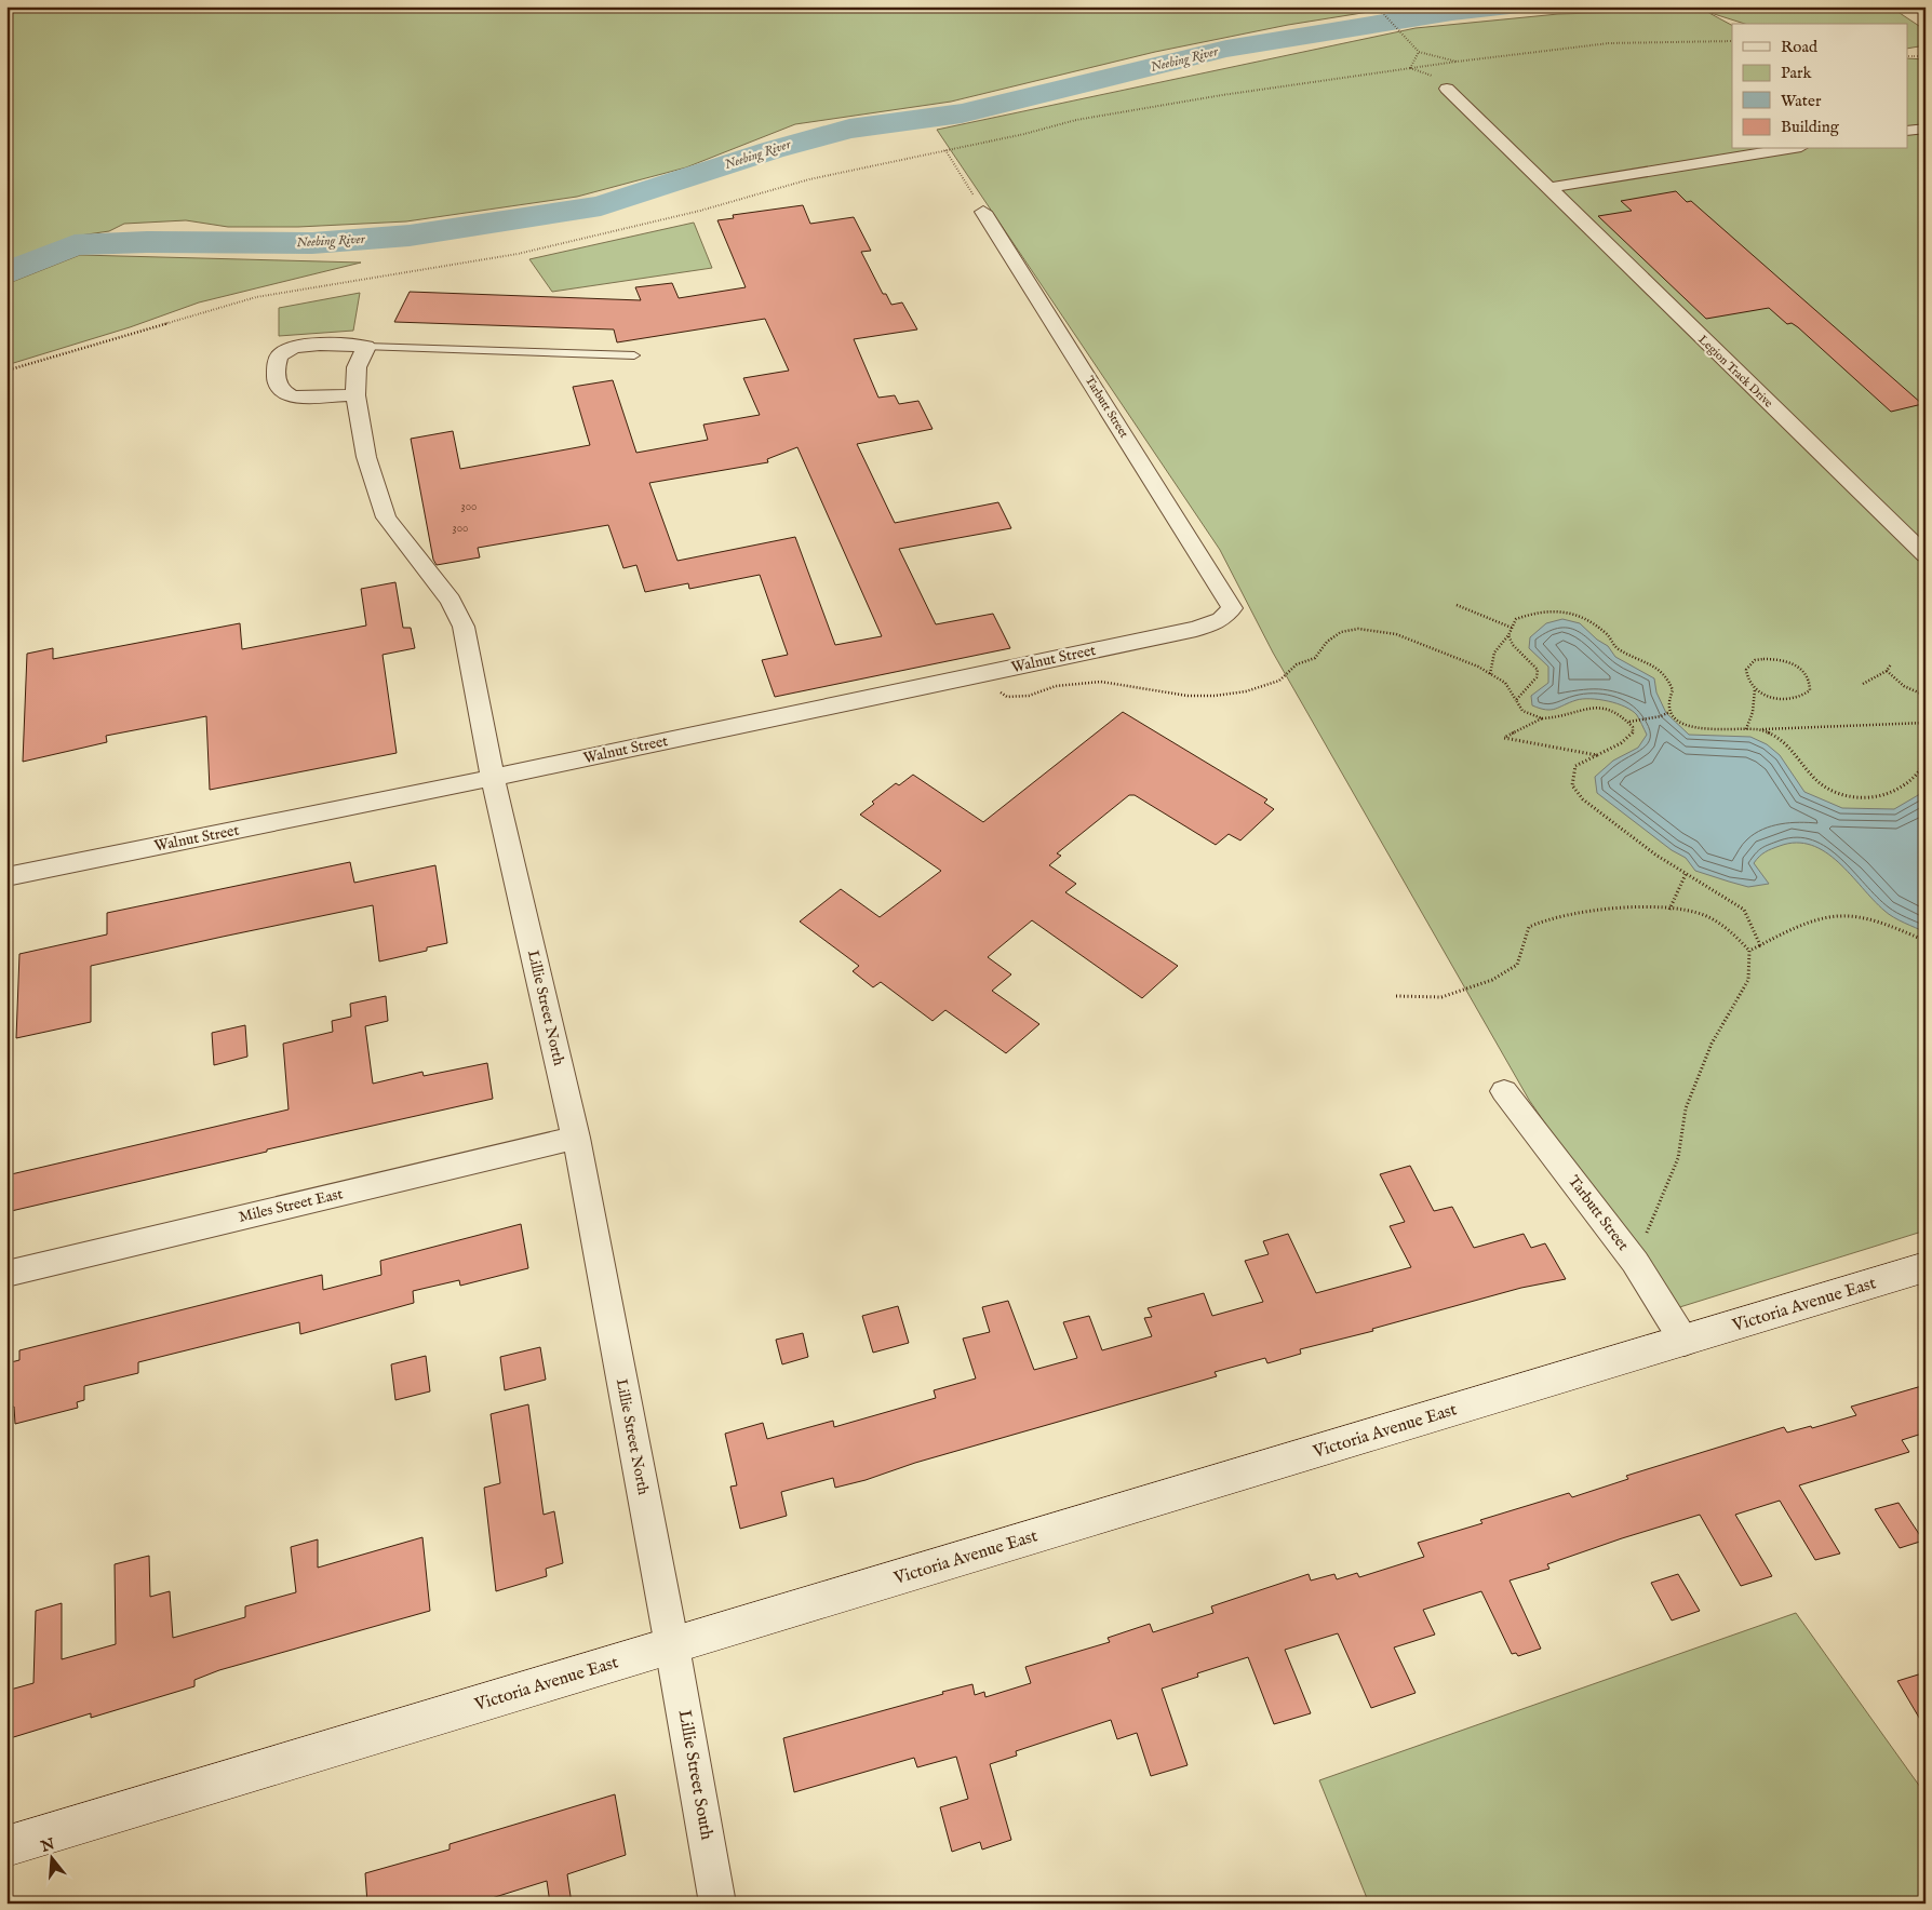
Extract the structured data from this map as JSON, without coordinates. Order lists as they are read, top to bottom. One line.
{"streets":{"street":["Legion Track Drive","Tarbutt Street","Walnut Street","Lillie Street North","Miles Street East","Victoria Avenue East","Lillie Street South"]},"crossings":[["Tarbutt Street","Walnut Street"],["Tarbutt Street","Victoria Avenue East"],["Walnut Street","Lillie Street North"],["Lillie Street North","Miles Street East"],["Lillie Street North","Victoria Avenue East"],["Lillie Street North","Lillie Street South"],["Victoria Avenue East","Lillie Street South"]],"water":["Neebing River"],"house_numbers":["300","300"],"legend":["Road","Park","Water","Building"],"north":"top"}
